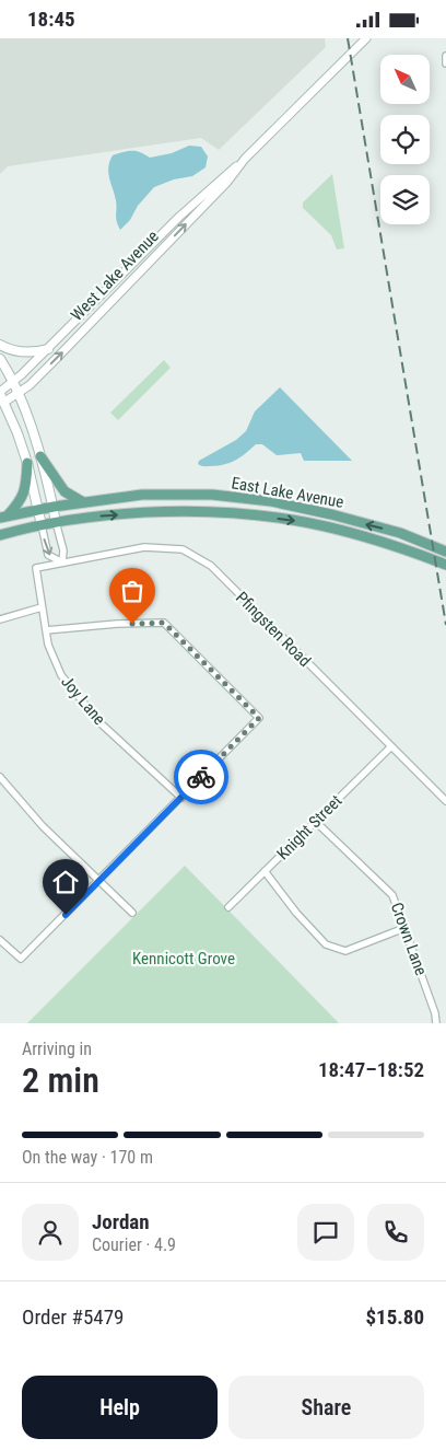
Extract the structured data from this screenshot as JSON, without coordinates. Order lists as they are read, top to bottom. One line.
{"streets":{"main road":["East Lake Avenue"],"street":["West Lake Avenue","Pfingsten Road","Joy Lane","Knight Street","Crown Lane"]},"crossings":[["Pfingsten Road","Joy Lane"],["Pfingsten Road","Knight Street"],["Knight Street","Crown Lane"]],"parks":["Kennicott Grove"],"north":"top left","page":{"status":"18:45","heading":["2 min","Arriving in","18:47–18:52"],"panel":["Jordan","Courier · 4.9","Order #5479","$15.80"],"bar":"On the way · 170 m","buttons":["Help","Share"]}}
